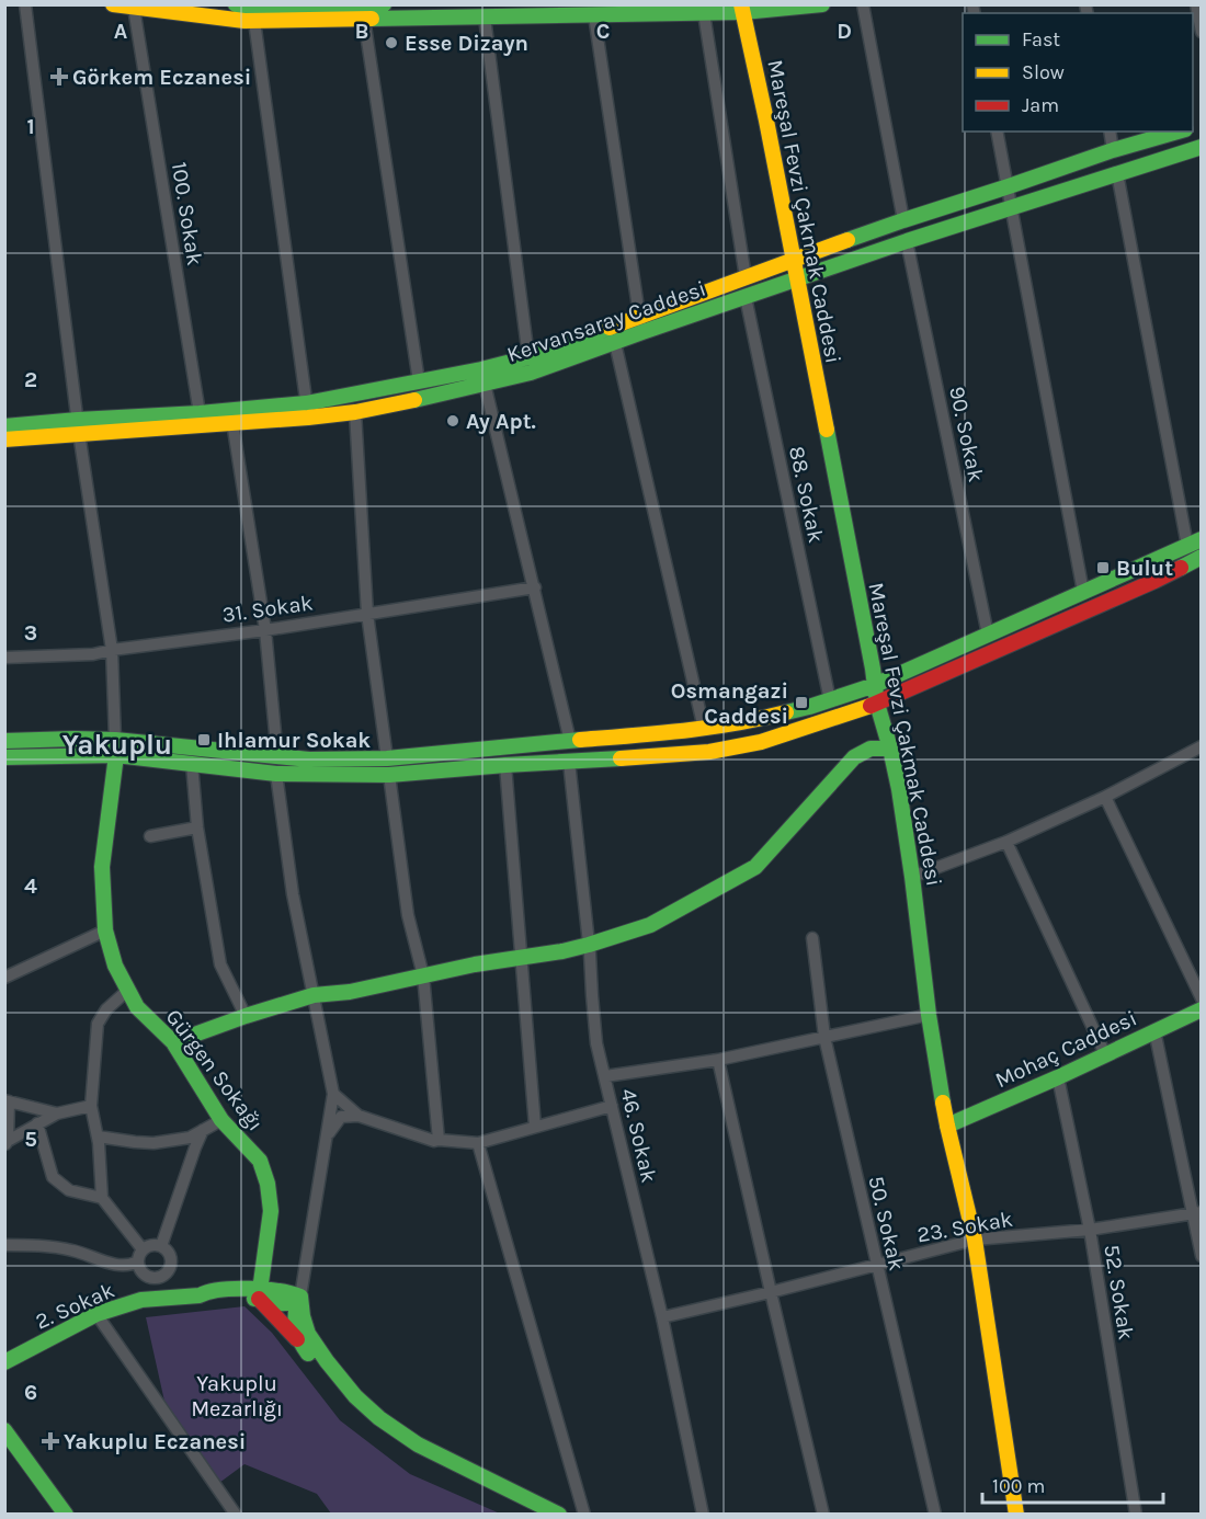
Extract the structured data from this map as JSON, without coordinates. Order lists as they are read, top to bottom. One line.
{"streets":{"main road":["Mareşal Fevzi Çakmak Caddesi","Kervansaray Caddesi","Mohaç Caddesi","Gürgen Sokağı","2. Sokak"],"street":["100. Sokak","90. Sokak","88. Sokak","31. Sokak","46. Sokak","50. Sokak","23. Sokak","52. Sokak"]},"crossings":[["Mareşal Fevzi Çakmak Caddesi","Kervansaray Caddesi"],["Mareşal Fevzi Çakmak Caddesi","Mohaç Caddesi"],["Mareşal Fevzi Çakmak Caddesi","23. Sokak"],["100. Sokak","Kervansaray Caddesi"],["Kervansaray Caddesi","90. Sokak"],["Kervansaray Caddesi","88. Sokak"],["Mohaç Caddesi","52. Sokak"],["46. Sokak","23. Sokak"],["50. Sokak","23. Sokak"],["23. Sokak","52. Sokak"]],"districts":["Yakuplu"],"parks":["Yakuplu Mezarlığı"],"places":{"other":["Esse Dizayn","Ay Apt."],"health":["Görkem Eczanesi","Yakuplu Eczanesi"],"transit":["Bulut","Osmangazi Caddesi","Ihlamur Sokak"]},"legend":["Fast","Slow","Jam"],"scale_bar":"100 m","grid":{"columns":["A","B","C","D"],"rows":["1","2","3","4","5","6"]}}
